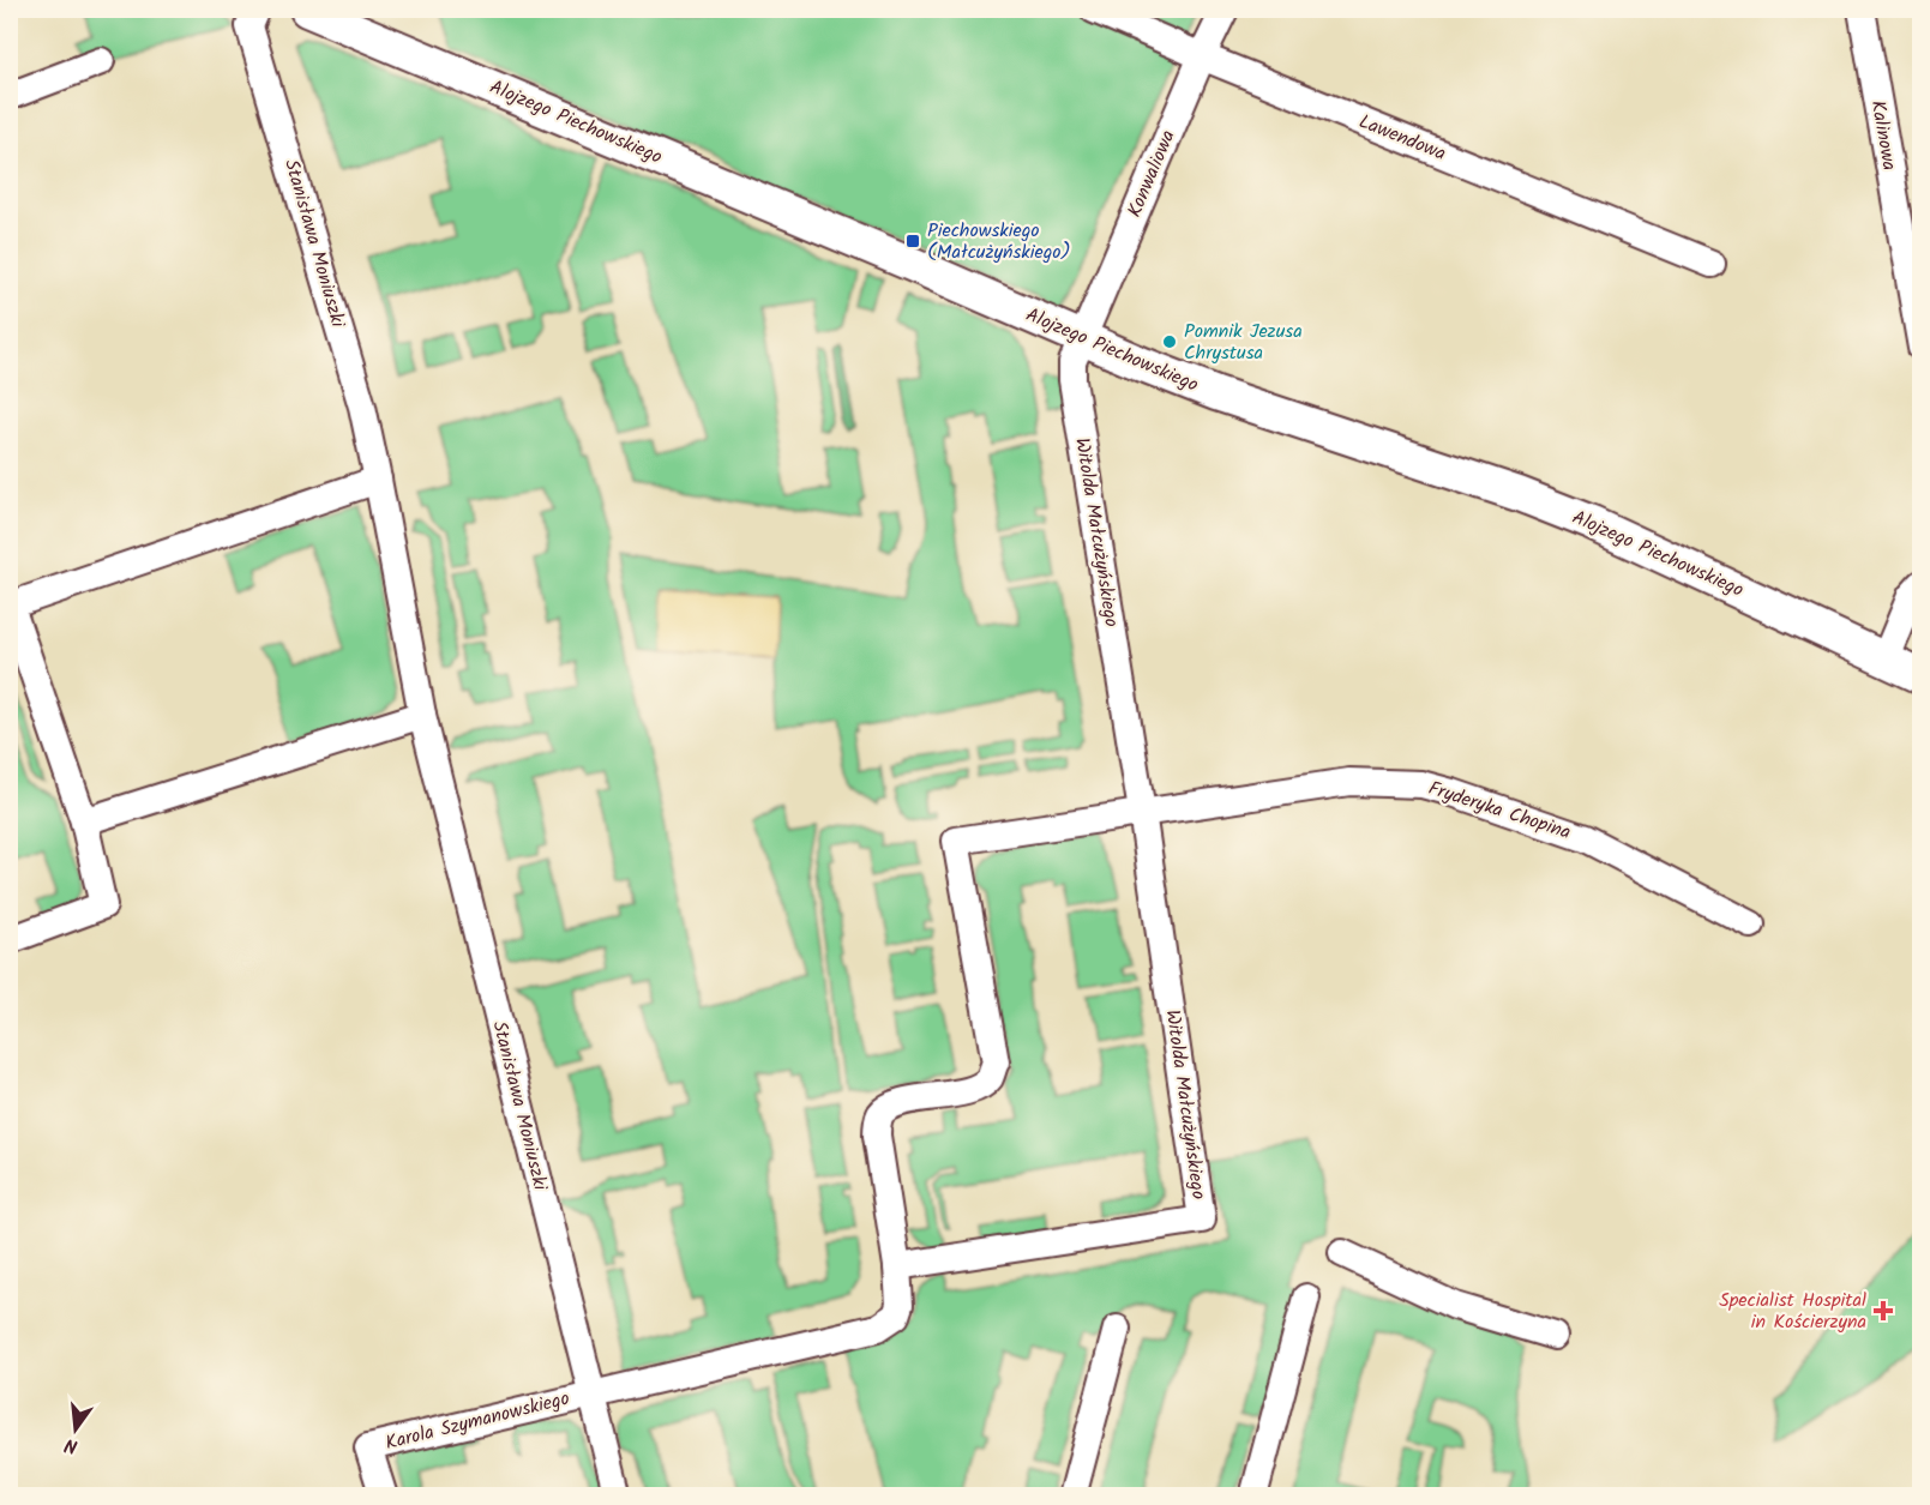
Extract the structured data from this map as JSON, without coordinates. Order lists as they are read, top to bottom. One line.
{"streets":{"street":["Alojzego Piechowskiego","Kalinowa","Lawendowa","Konwaliowa","Stanisława Moniuszki","Witolda Małcużyńskiego","Fryderyka Chopina","Karola Szymanowskiego"]},"crossings":[["Alojzego Piechowskiego","Konwaliowa"],["Alojzego Piechowskiego","Witolda Małcużyńskiego"],["Lawendowa","Konwaliowa"],["Konwaliowa","Witolda Małcużyńskiego"],["Stanisława Moniuszki","Karola Szymanowskiego"],["Witolda Małcużyńskiego","Fryderyka Chopina"]],"places":{"transit":["Piechowskiego (Małcużyńskiego)"],"other":["Pomnik Jezusa Chrystusa"],"health":["Specialist Hospital in Kościerzyna"]},"north":"bottom"}
